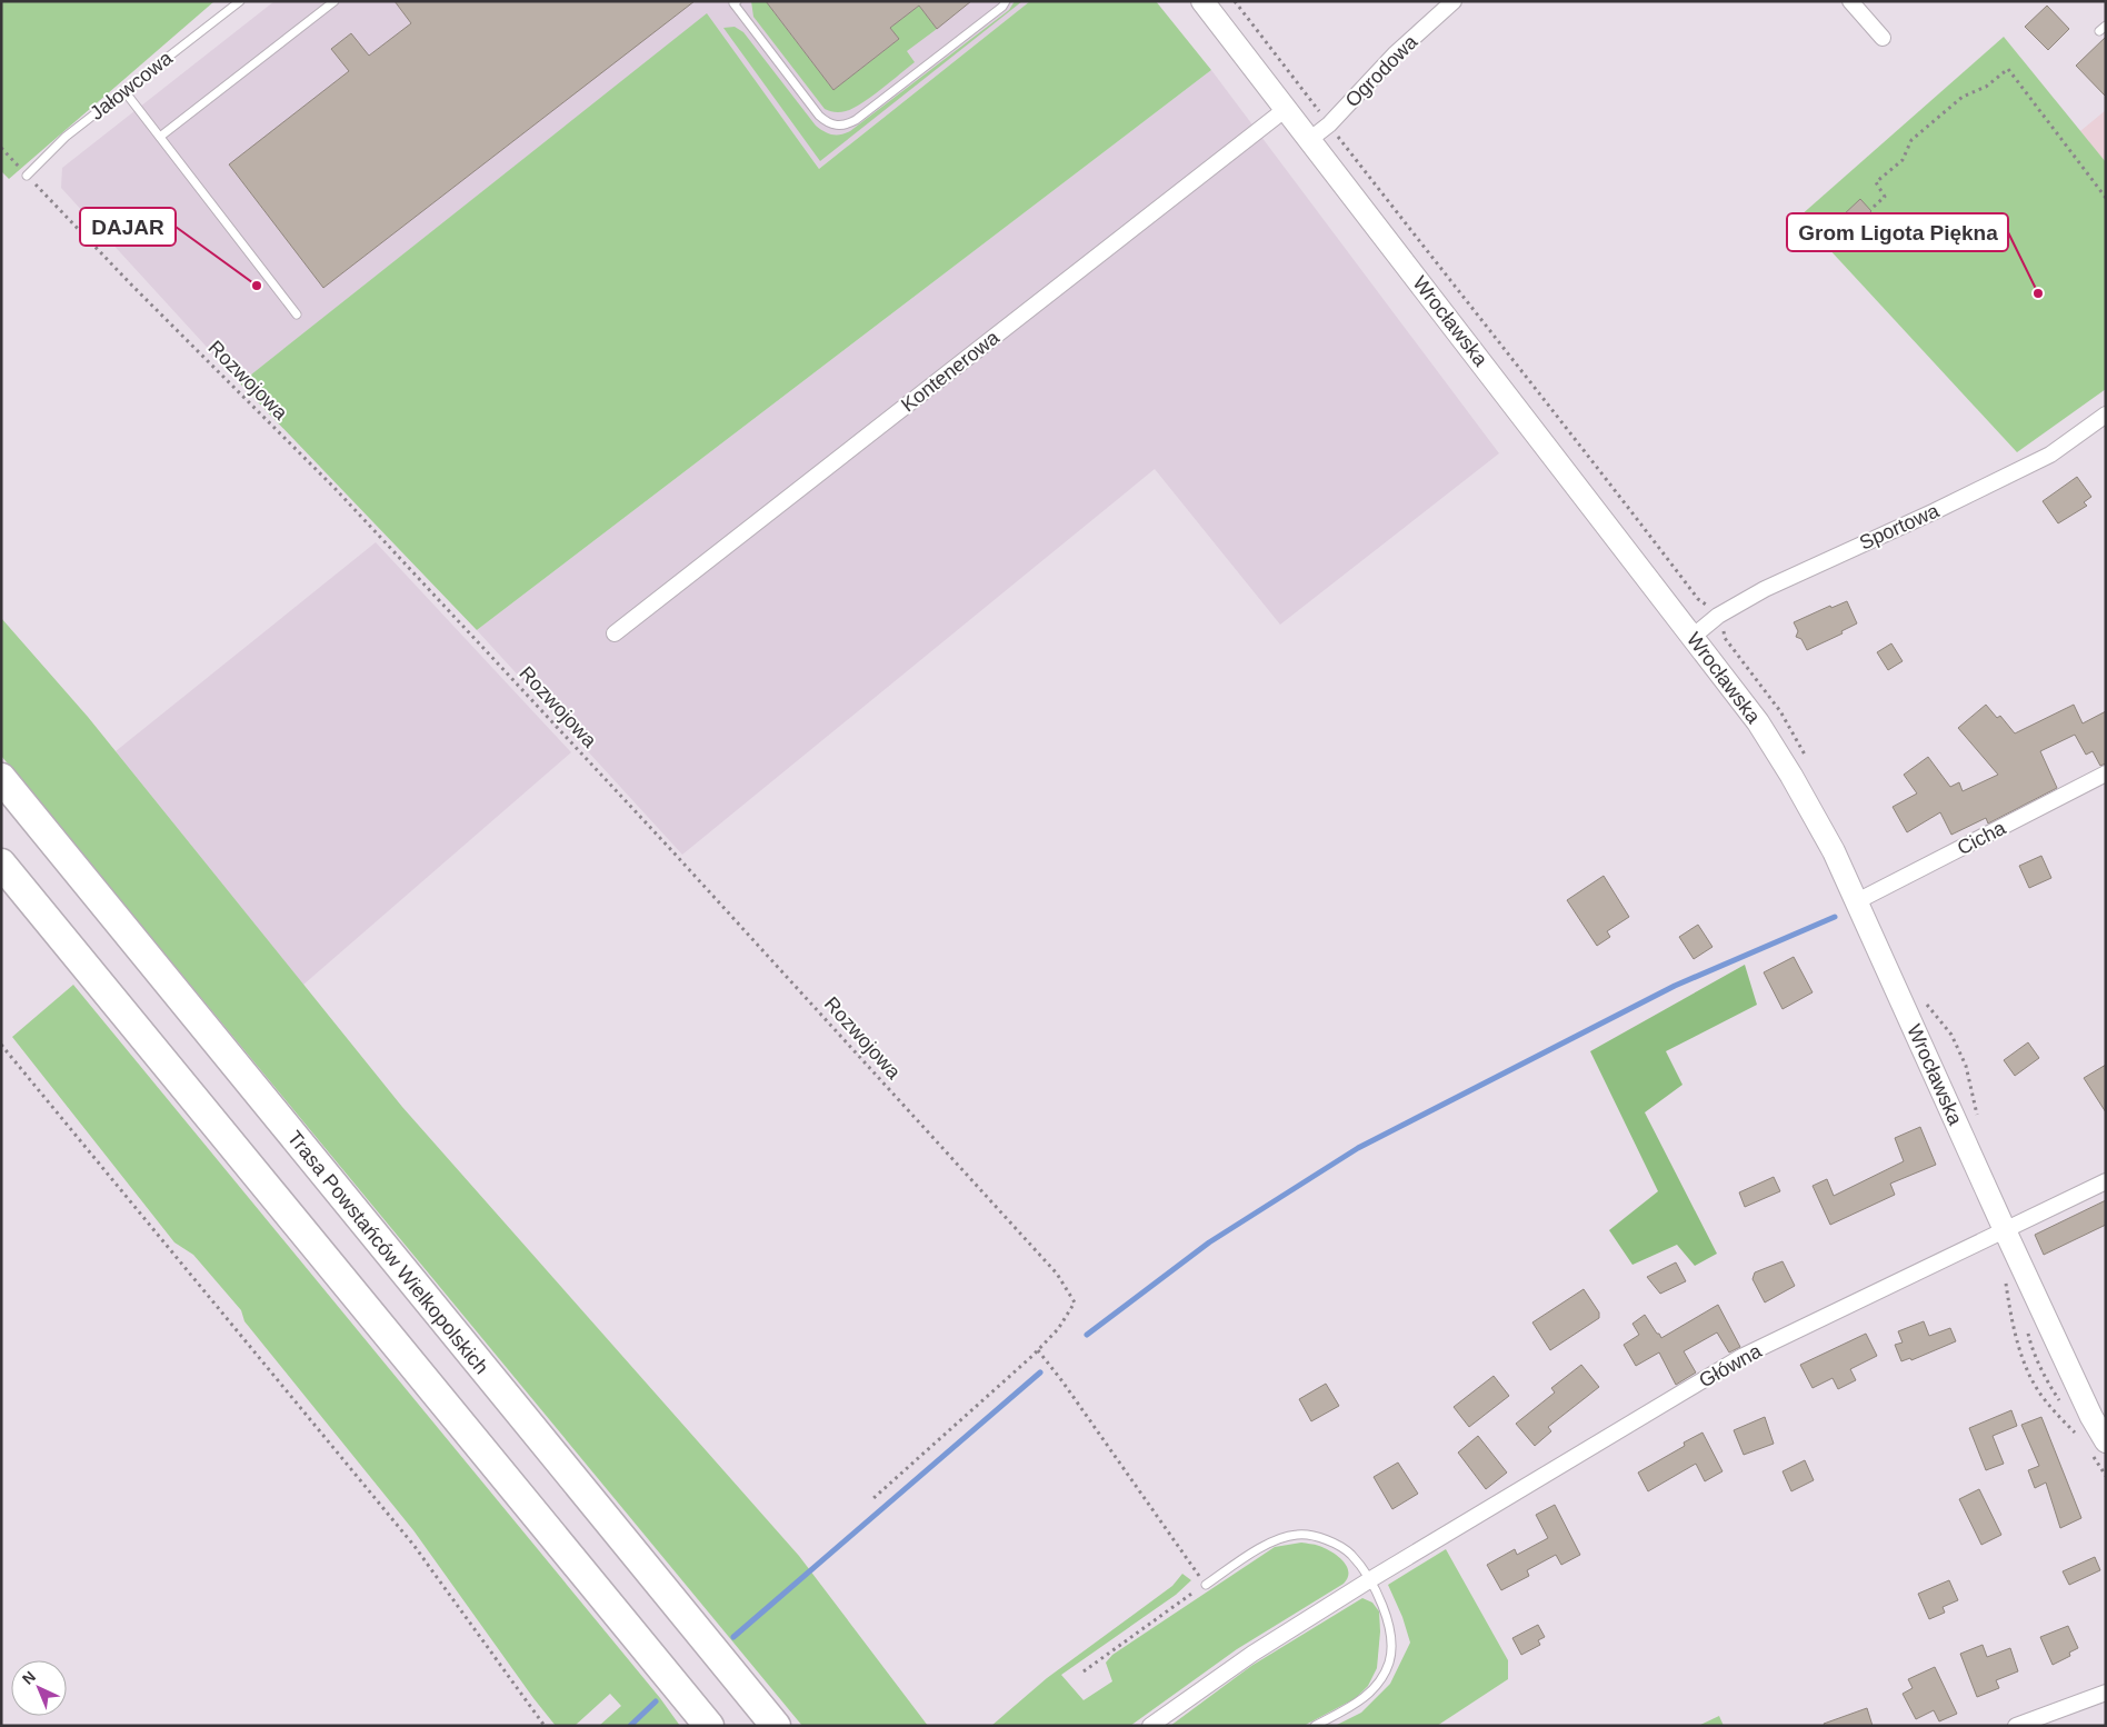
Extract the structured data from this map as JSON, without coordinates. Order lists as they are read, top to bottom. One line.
{"streets":{"highway":["Trasa Powstańców Wielkopolskich"],"main road":["Wrocławska"],"street":["Ogrodowa","Kontenerowa","Sportowa","Cicha","Główna"],"lane":["Jałowcowa"],"path":["Rozwojowa"]},"crossings":[["Ogrodowa","Wrocławska"],["Jałowcowa","Rozwojowa"],["Wrocławska","Kontenerowa"],["Wrocławska","Sportowa"],["Wrocławska","Cicha"],["Wrocławska","Główna"]],"places":["DAJAR","Grom Ligota Piękna"],"north":"top left"}
